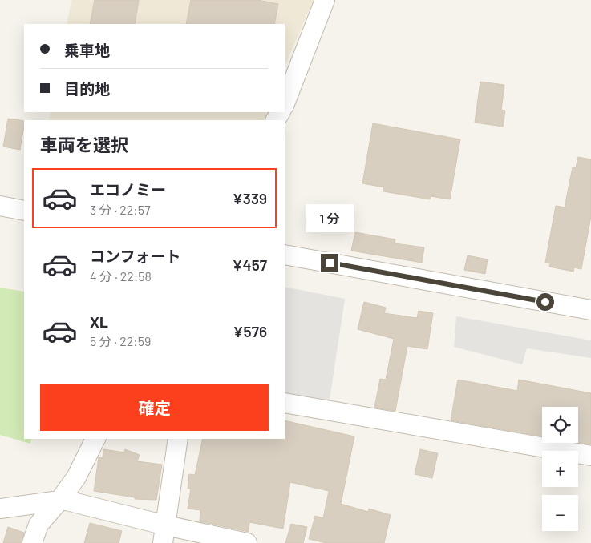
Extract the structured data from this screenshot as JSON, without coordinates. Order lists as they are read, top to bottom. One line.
{"page":{"banner":["乗車地","目的地"],"heading":"車両を選択","list":[{"name":"エコノミー","note":"3 分 · 22:57","value":"¥339"},{"name":"コンフォート","note":"4 分 · 22:58","value":"¥457"},{"name":"XL","note":"5 分 · 22:59","value":"¥576"}],"bubble":"1 分","buttons":"確定","map_buttons":["+","−"]}}
